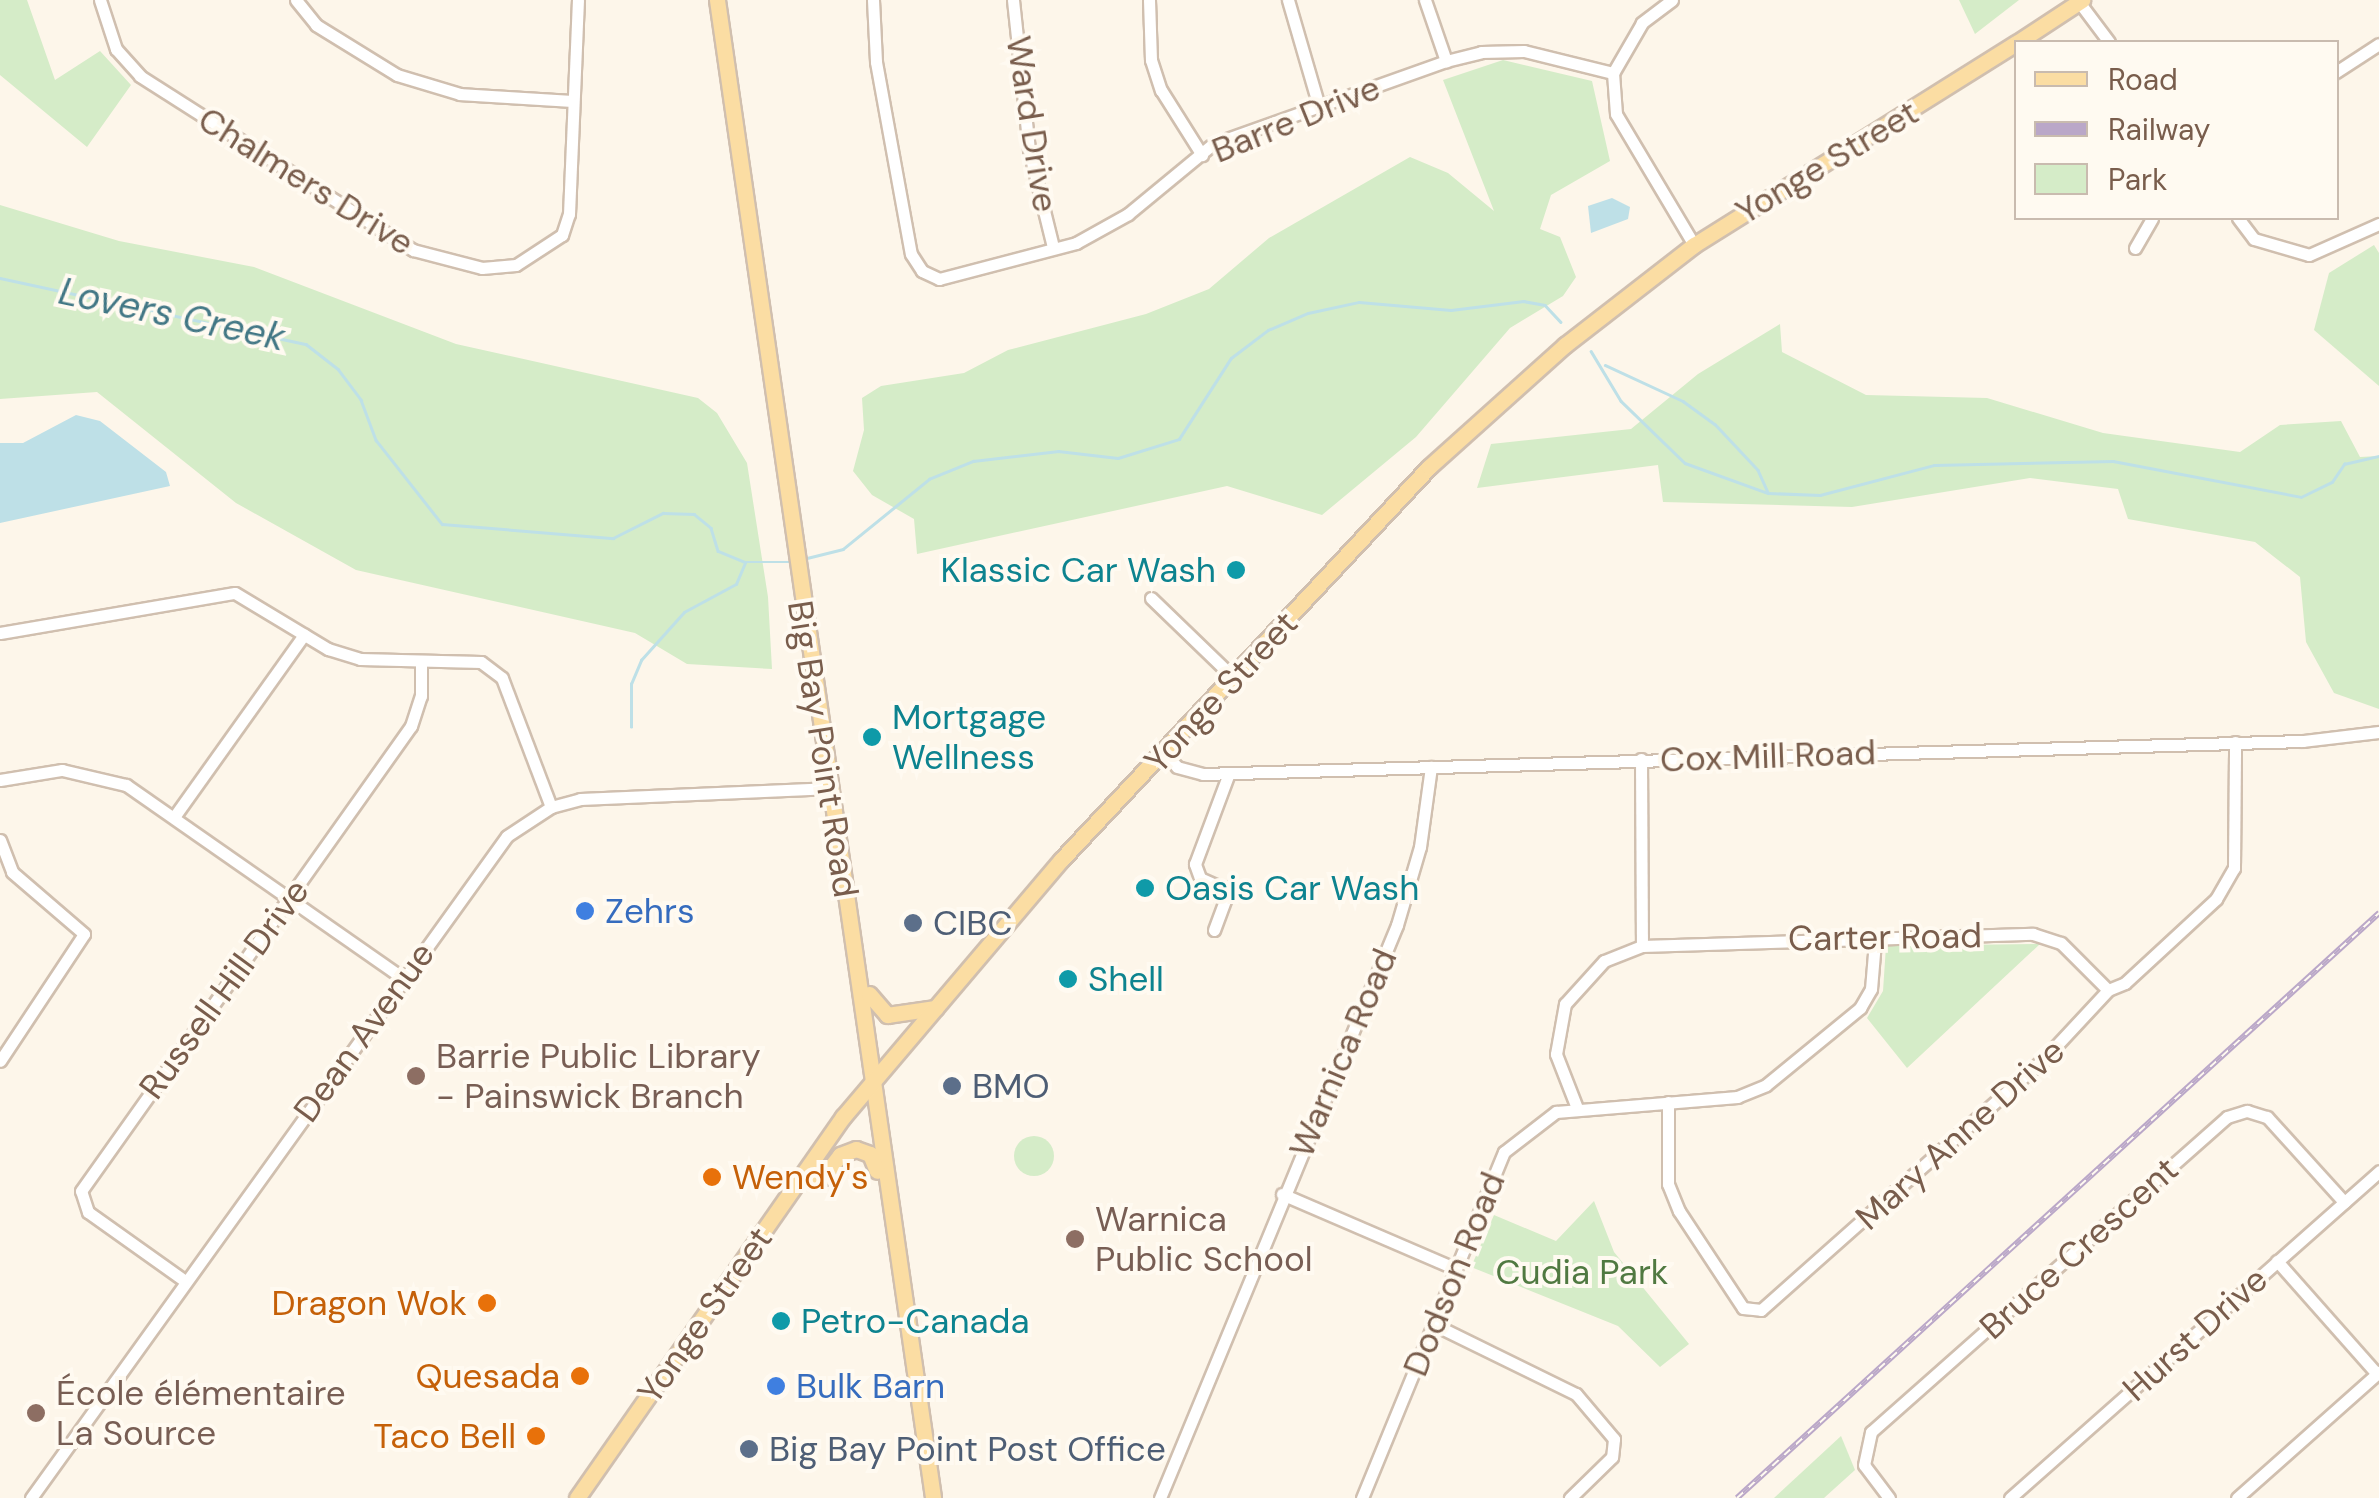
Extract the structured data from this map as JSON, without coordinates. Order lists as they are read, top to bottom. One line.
{"streets":{"main road":["Yonge Street","Big Bay Point Road"],"street":["Barre Drive","Ward Drive","Chalmers Drive","Cox Mill Road","Carter Road","Russell Hill Drive","Dean Avenue","Warnica Road","Mary Anne Drive","Bruce Crescent","Dodson Road","Hurst Drive"]},"crossings":[["Barre Drive","Ward Drive"],["Yonge Street","Big Bay Point Road"],["Yonge Street","Cox Mill Road"],["Big Bay Point Road","Dean Avenue"],["Cox Mill Road","Warnica Road"],["Cox Mill Road","Mary Anne Drive"],["Carter Road","Mary Anne Drive"],["Carter Road","Dodson Road"],["Russell Hill Drive","Dean Avenue"],["Mary Anne Drive","Dodson Road"],["Bruce Crescent","Hurst Drive"]],"water":["Lovers Creek"],"parks":["Cudia Park"],"places":["Klassic Car Wash","Mortgage Wellness","Oasis Car Wash","Zehrs","CIBC","Shell","Barrie Public Library - Painswick Branch","BMO","Wendy's","Warnica Public School","Dragon Wok","Petro-Canada","Quesada","Bulk Barn","École élémentaire La Source","Taco Bell","Big Bay Point Post Office"],"legend":["Road","Railway","Park"]}
